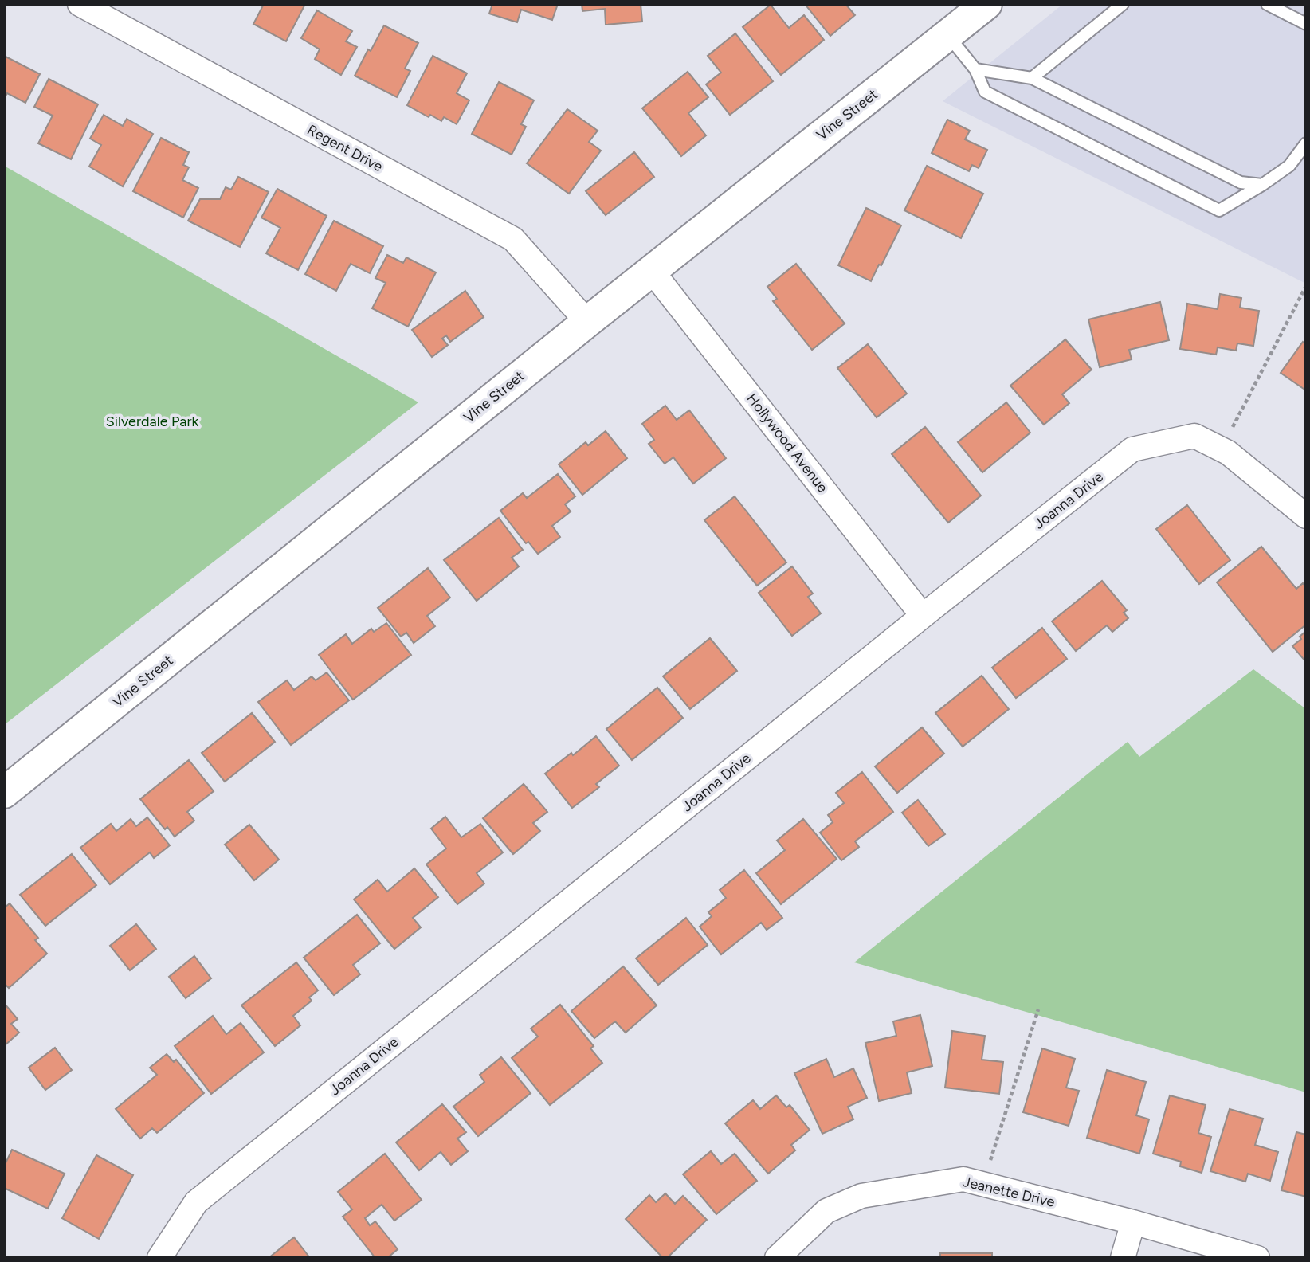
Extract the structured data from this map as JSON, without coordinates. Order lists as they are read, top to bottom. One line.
{"streets":{"street":["Vine Street","Regent Drive","Hollywood Avenue","Joanna Drive","Jeanette Drive"]},"crossings":[["Vine Street","Regent Drive"],["Vine Street","Hollywood Avenue"],["Hollywood Avenue","Joanna Drive"]],"parks":["Silverdale Park"]}
